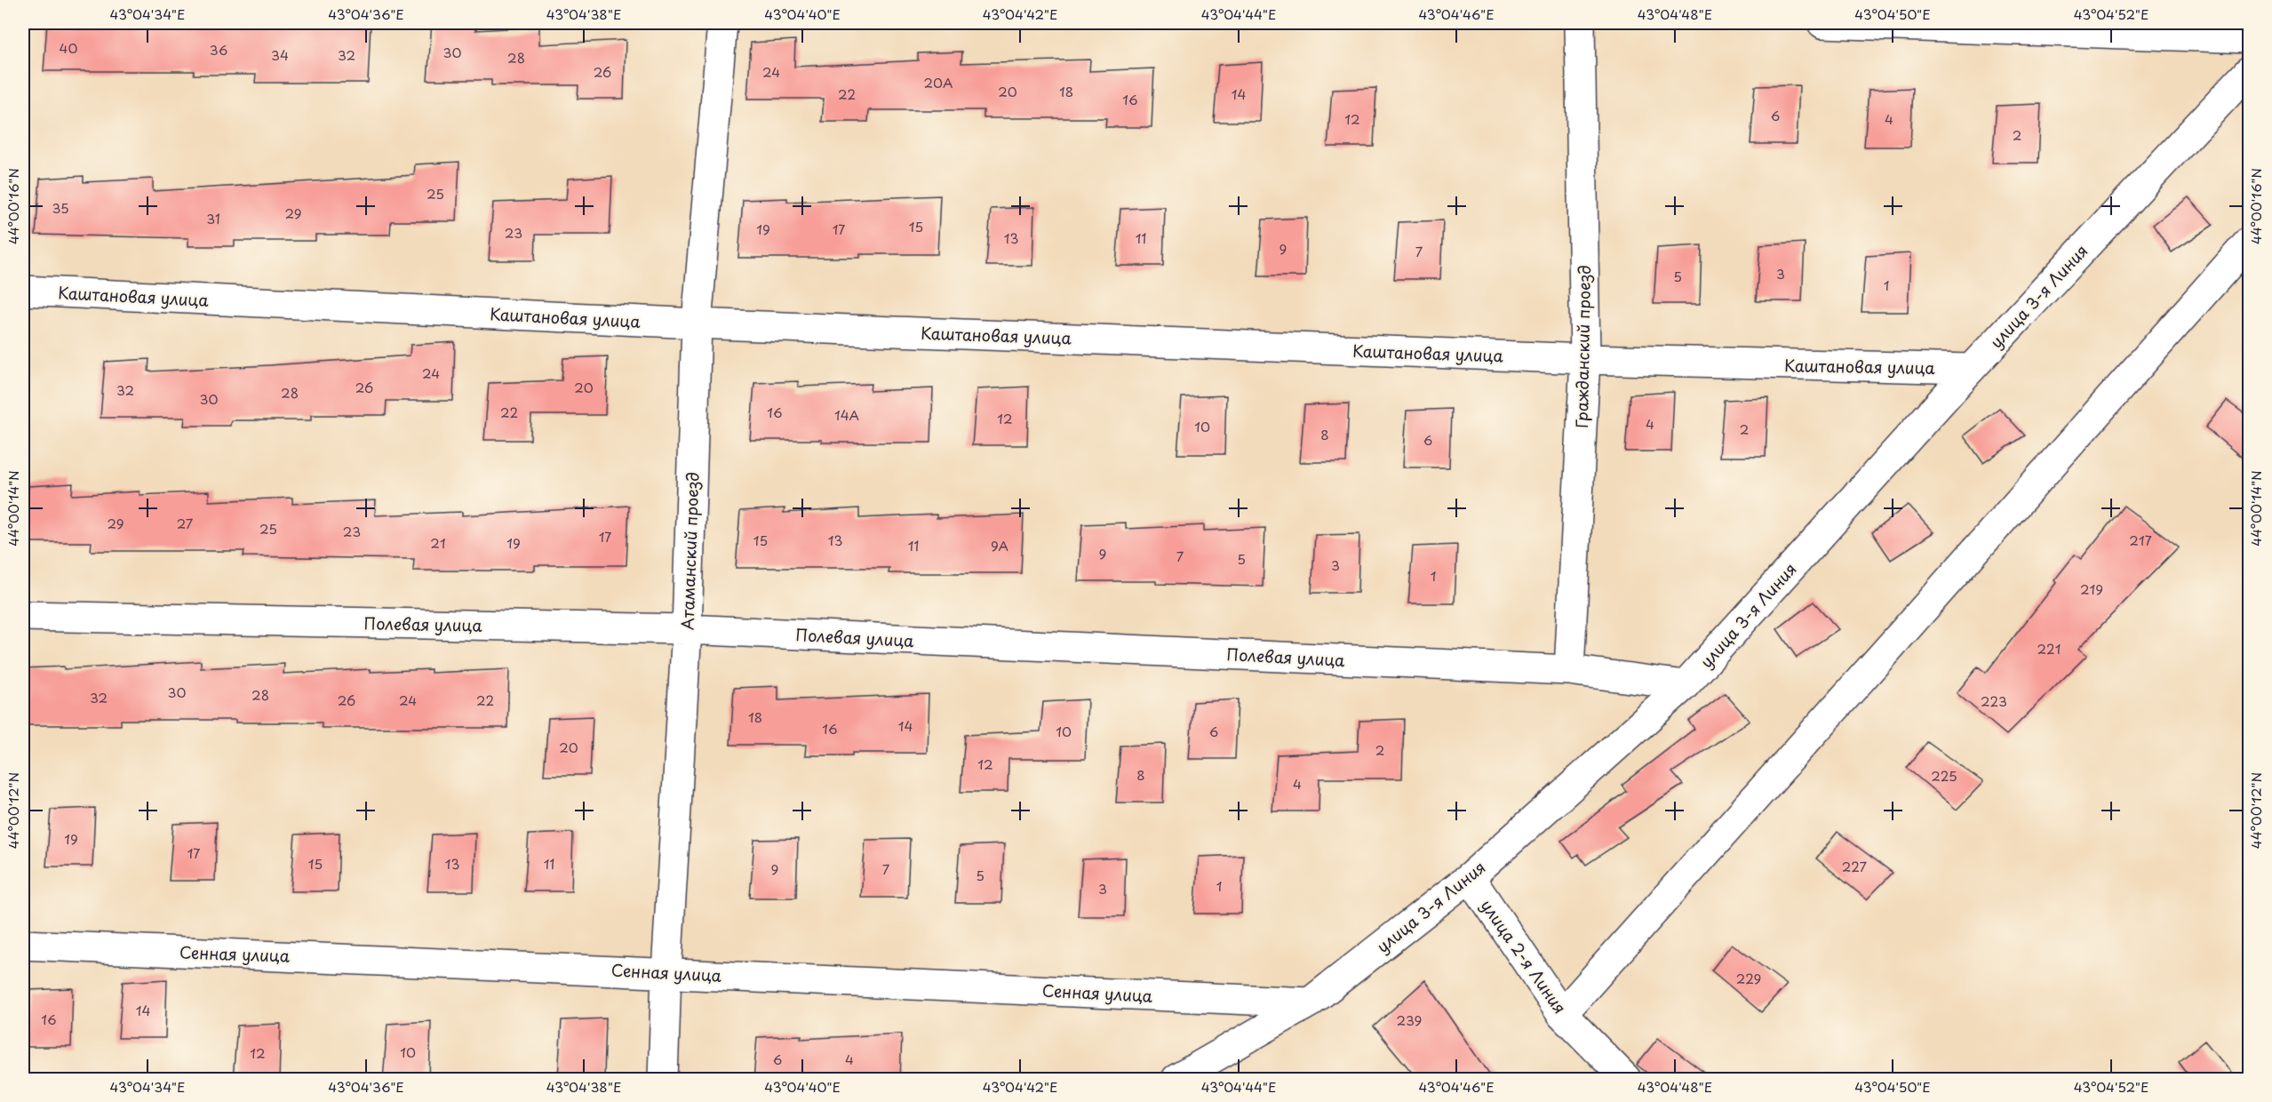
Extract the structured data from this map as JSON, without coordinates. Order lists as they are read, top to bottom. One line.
{"streets":{"street":["Каштановая улица","улица 3-я Линия","Гражданский проезд","Атаманский проезд","Полевая улица","Сенная улица","улица 2-я Линия"]},"crossings":[["Каштановая улица","улица 3-я Линия"],["Каштановая улица","Гражданский проезд"],["Каштановая улица","Атаманский проезд"],["улица 3-я Линия","Полевая улица"],["улица 3-я Линия","Сенная улица"],["улица 3-я Линия","улица 2-я Линия"],["Гражданский проезд","Полевая улица"],["Атаманский проезд","Полевая улица"],["Атаманский проезд","Сенная улица"]],"house_numbers":["40","36","30","34","32","28","26","24","20А","20","18","22","14","16","6","12","4","2","25","35","29","31","15","19","17","23","13","11","9","7","3","5","1","24","26","20","32","28","30","22","16","14А","12","4","10","2","8","6","29","27","25","23","17","15","13","217","21","19","11","9А","9","7","5","3","1","219","221","30","28","32","26","24","22","223","18","14","16","10","6","20","2","12","8","225","4","19","17","15","13","11","227","9","7","5","1","3","229","14","16","239","10","12","6","4"],"coordinates":["43°04'34\"E","43°04'36\"E","43°04'38\"E","43°04'40\"E","43°04'42\"E","43°04'44\"E","43°04'46\"E","43°04'48\"E","43°04'50\"E","43°04'52\"E","44°00'16\"N","44°00'14\"N","44°00'12\"N"]}
